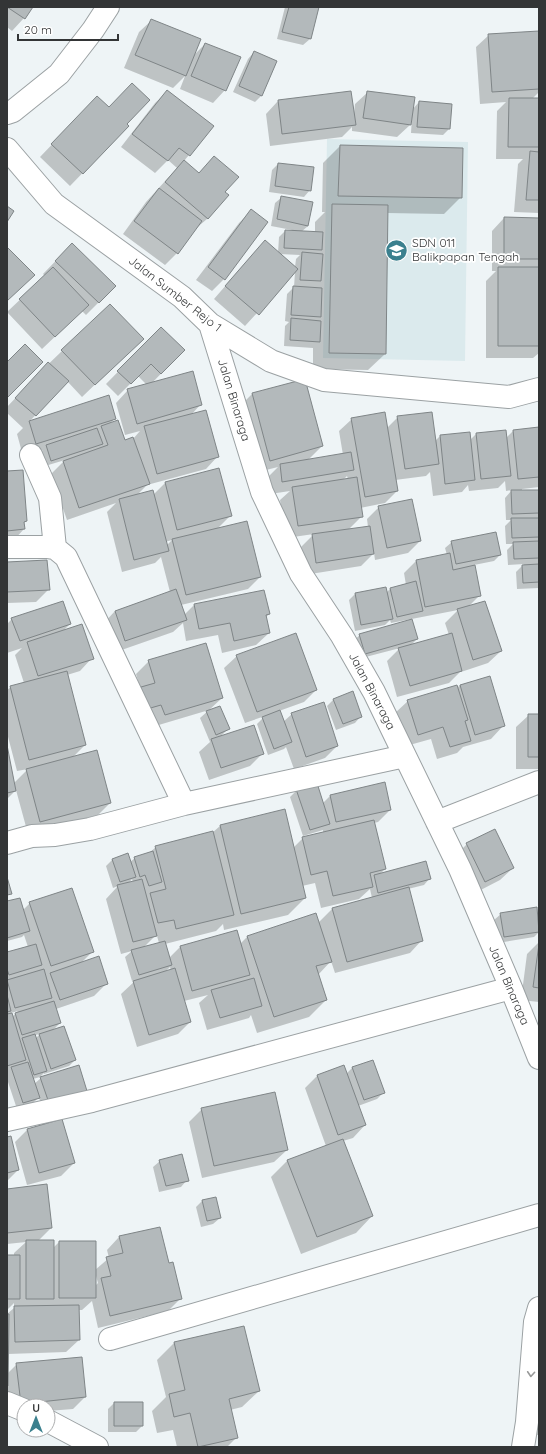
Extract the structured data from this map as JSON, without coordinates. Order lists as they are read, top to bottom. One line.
{"streets":{"street":["Jalan Sumber Rejo 1","Jalan Binaraga"]},"crossings":[["Jalan Sumber Rejo 1","Jalan Binaraga"]],"places":{"school or university":["SDN 011 Balikpapan Tengah"]},"scale_bar":"20 m","north":"top"}
